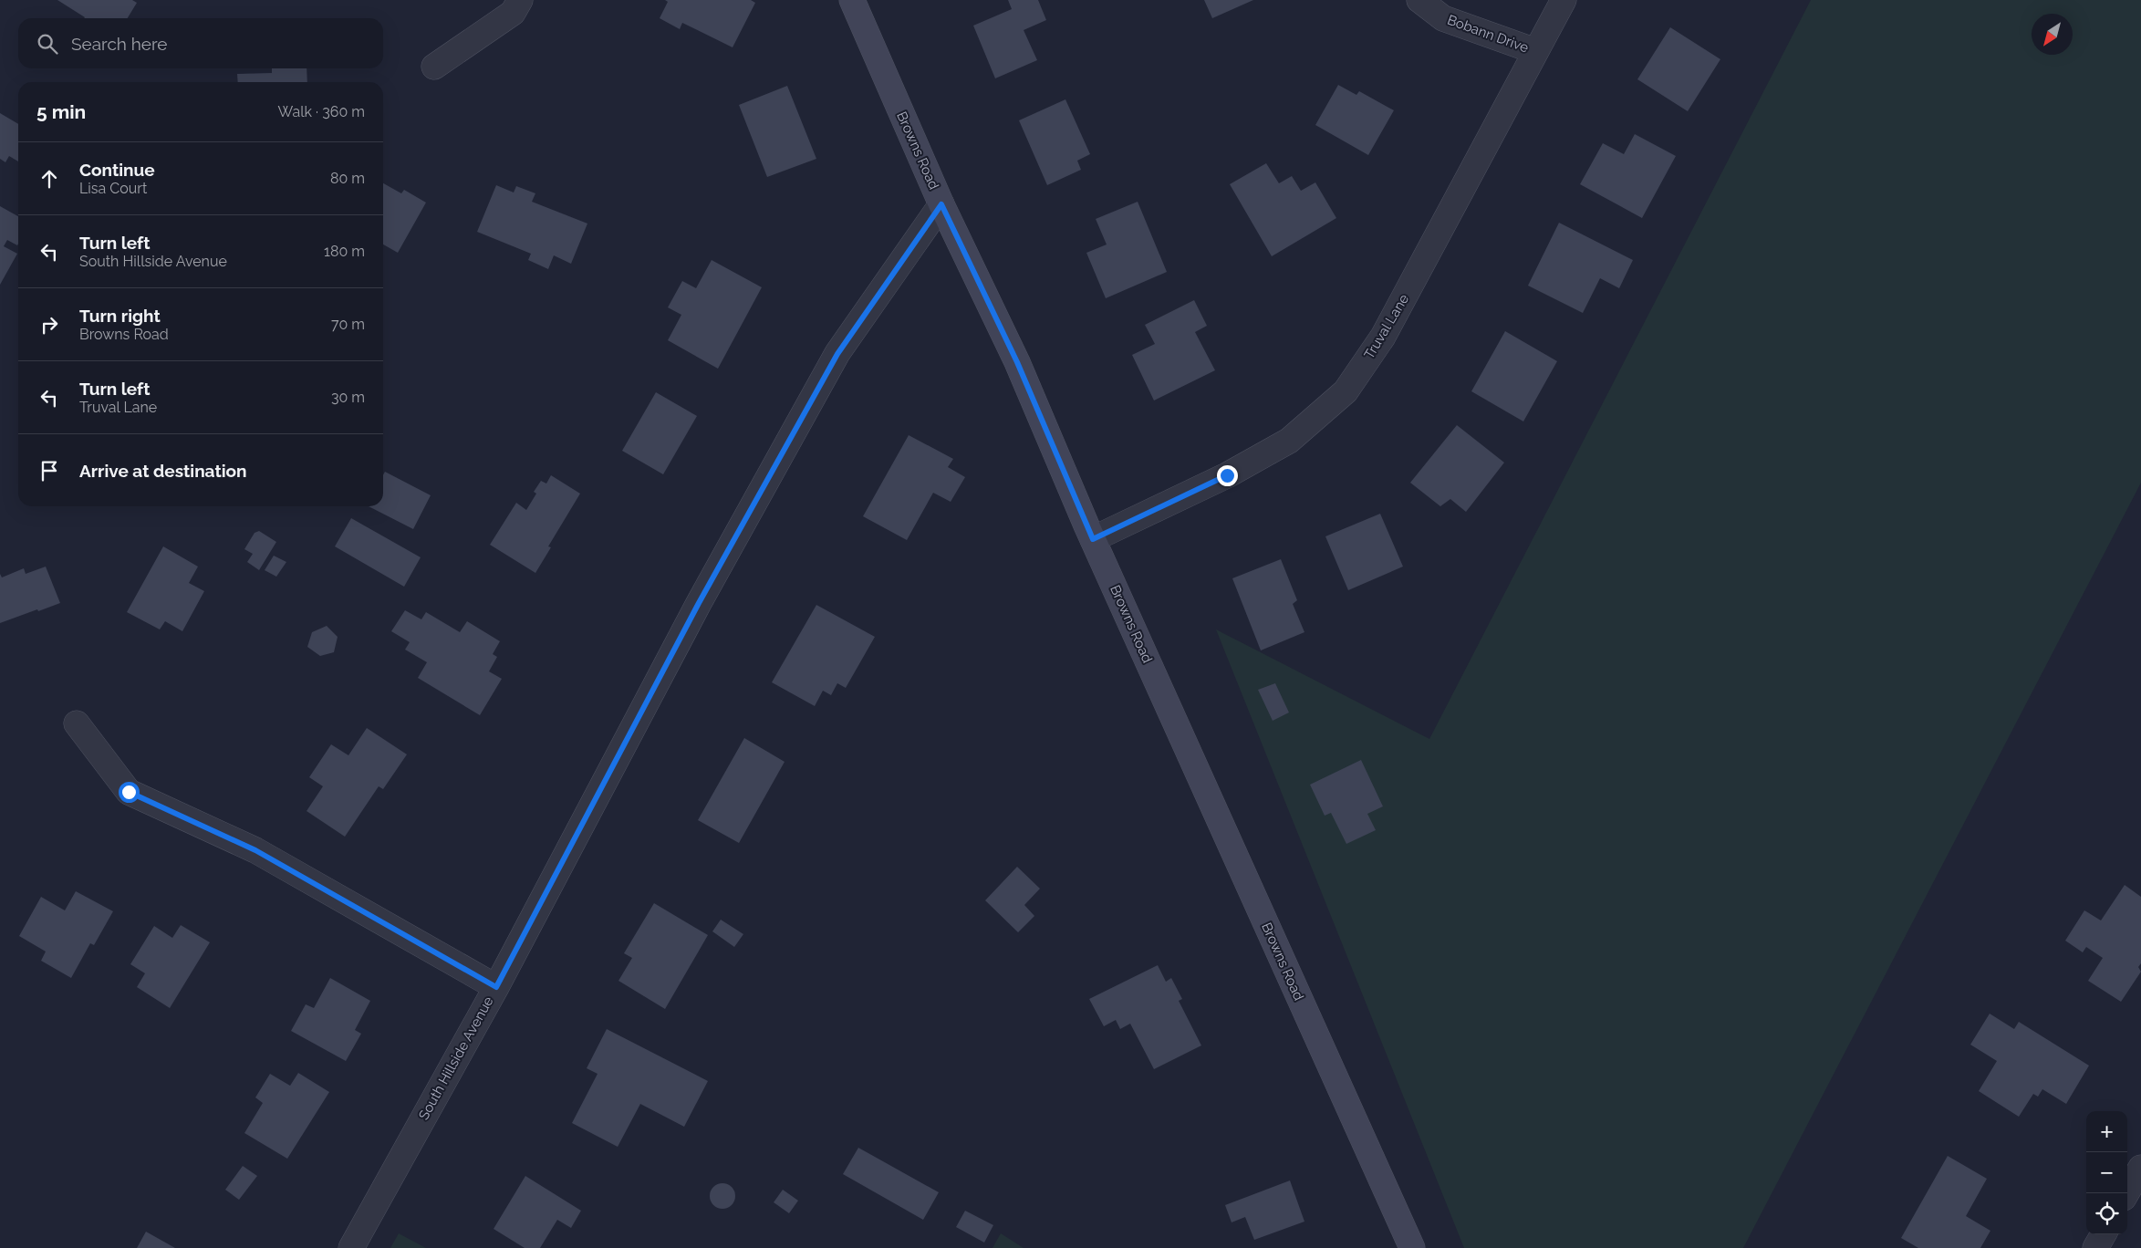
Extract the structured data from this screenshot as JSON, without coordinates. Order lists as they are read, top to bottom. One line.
{"streets":{"street":["Bobann Drive","Browns Road","Truval Lane","South Hillside Avenue"]},"crossings":[["Bobann Drive","Truval Lane"],["Browns Road","Truval Lane"],["Browns Road","South Hillside Avenue"]],"north":"bottom left","page":{"search":"Search here","heading":["5 min","Walk · 360 m"],"list":[["Continue","Lisa Court","80 m"],["Turn left","South Hillside Avenue","180 m"],["Turn right","Browns Road","70 m"],["Turn left","Truval Lane","30 m"],"Arrive at destination"],"map_buttons":["+","−"]}}
